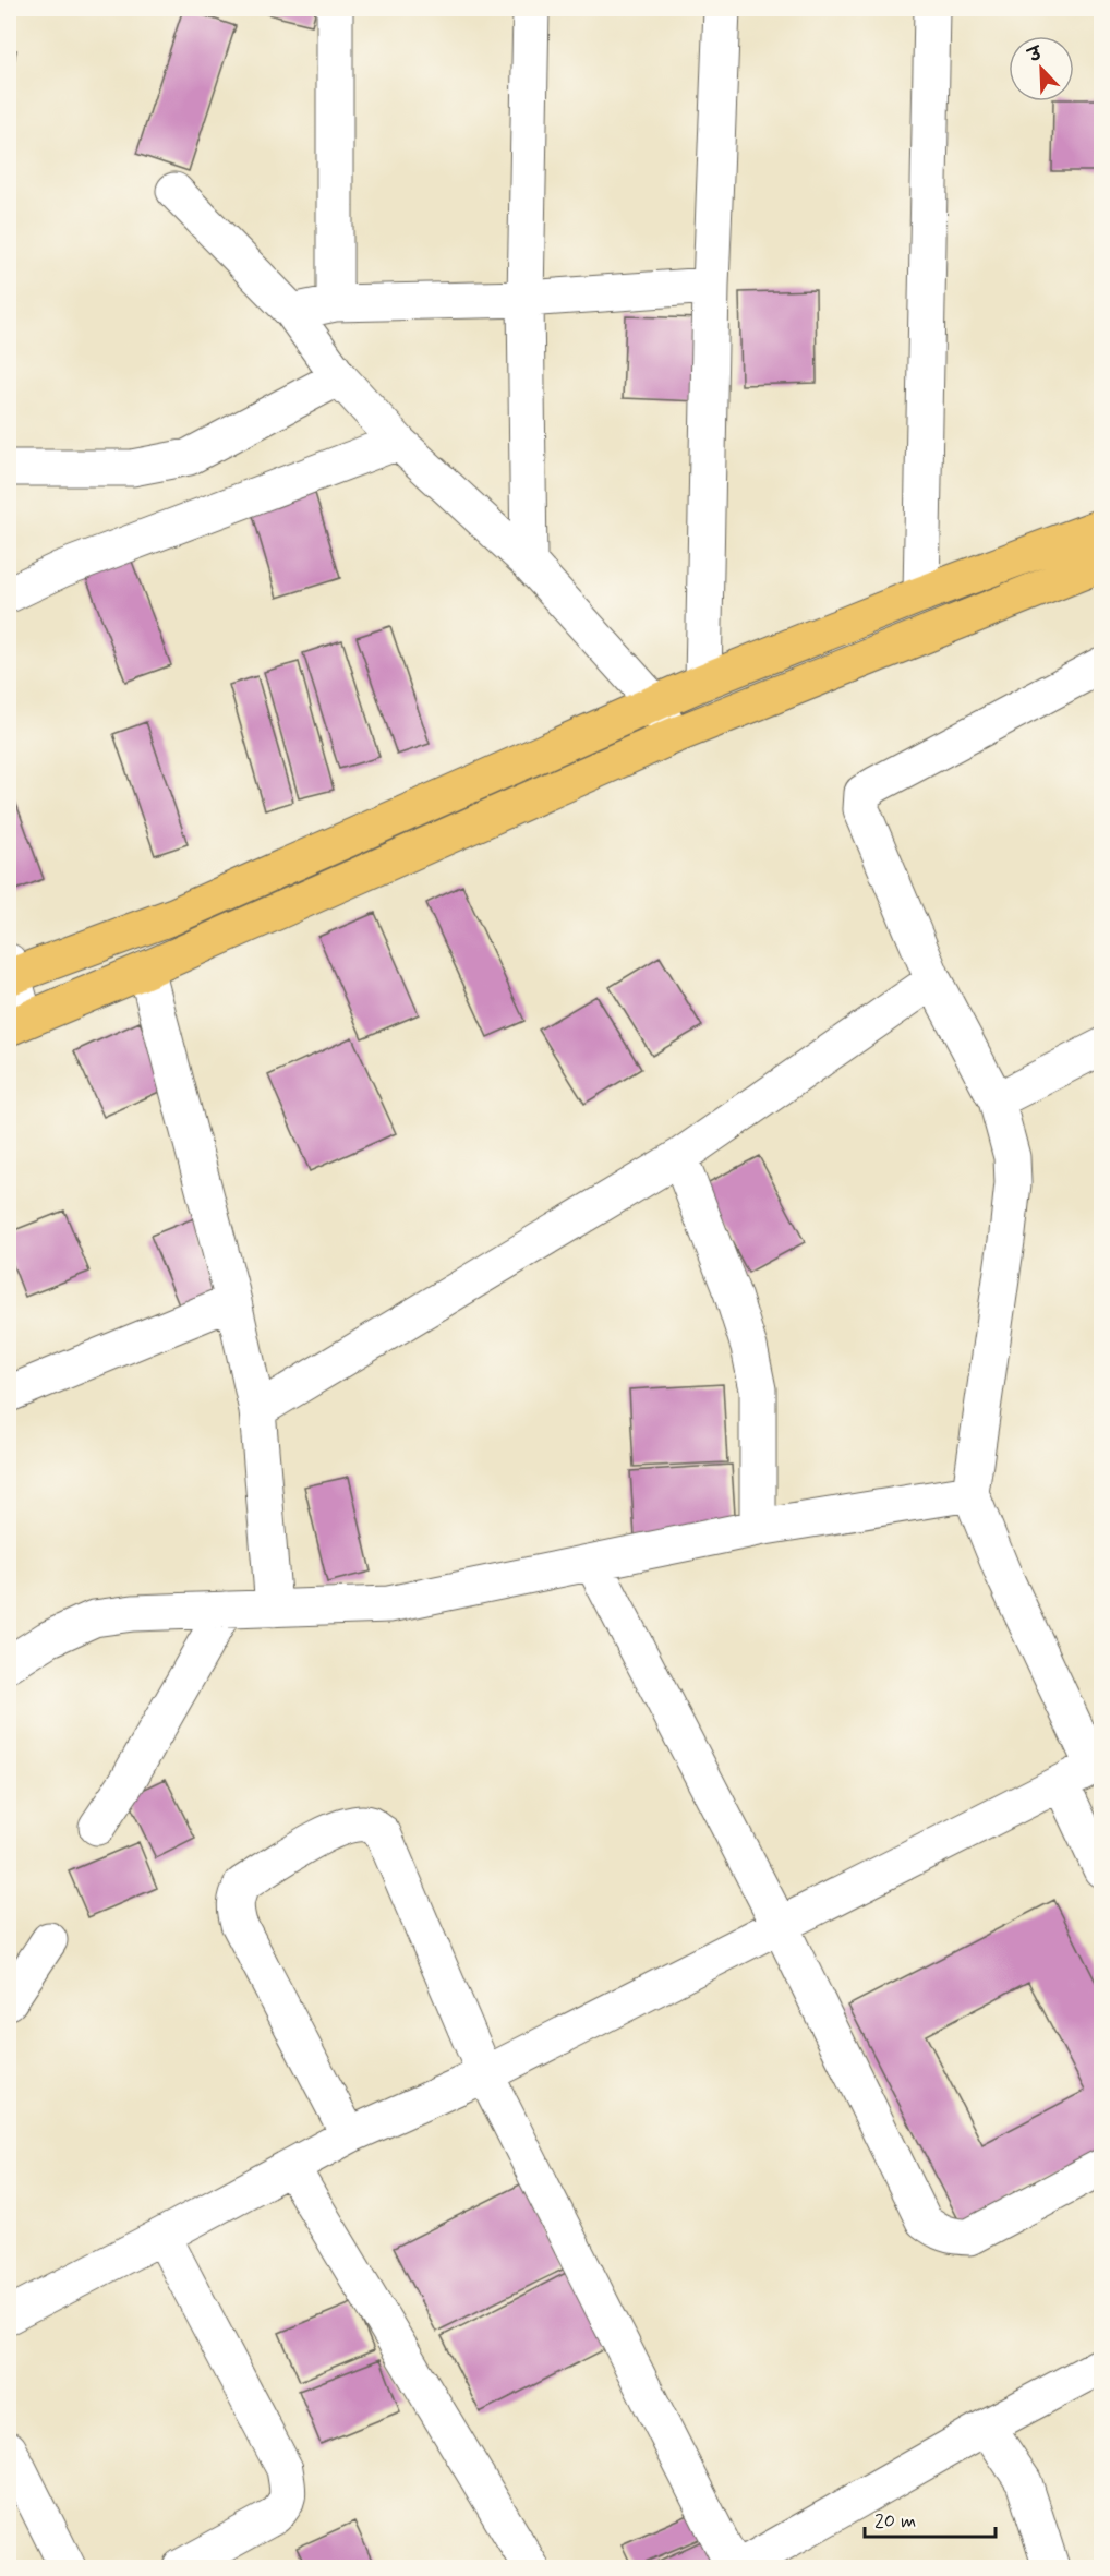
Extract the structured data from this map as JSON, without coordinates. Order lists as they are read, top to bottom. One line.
{"scale_bar":"20 m","north":"top left"}
